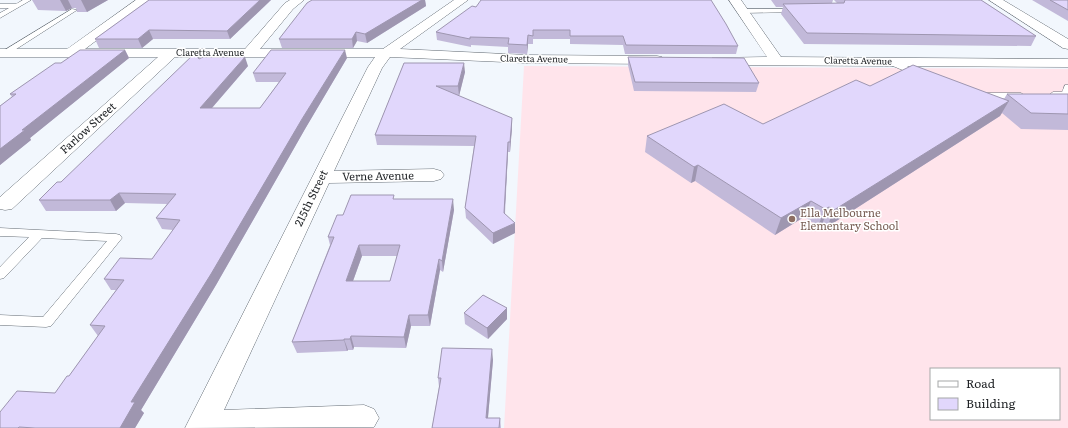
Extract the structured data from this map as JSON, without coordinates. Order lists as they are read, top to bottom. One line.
{"streets":{"street":["Claretta Avenue","Farlow Street","Verne Avenue","215th Street"]},"crossings":[["Claretta Avenue","Farlow Street"],["Claretta Avenue","215th Street"],["Verne Avenue","215th Street"]],"places":["Ella Melbourne Elementary School"],"legend":["Road","Building"]}
